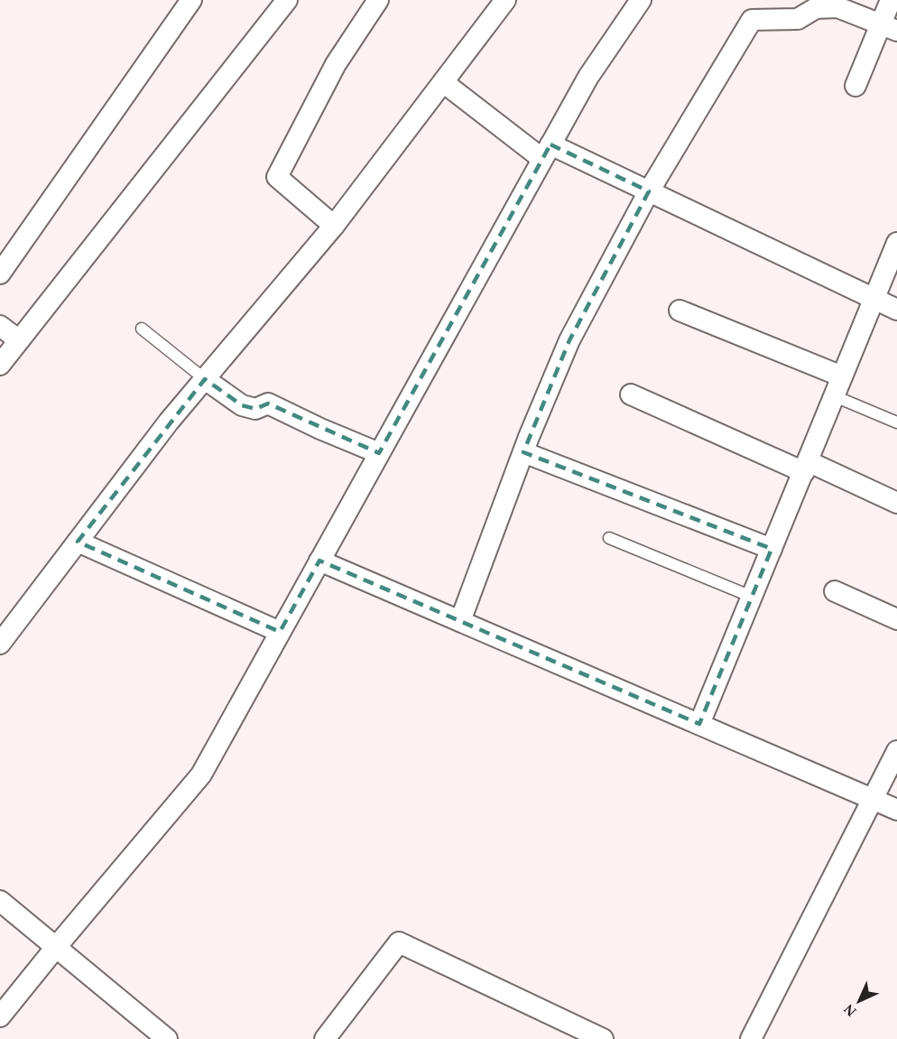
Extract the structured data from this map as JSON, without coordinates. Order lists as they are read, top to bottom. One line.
{"north":"bottom left"}
